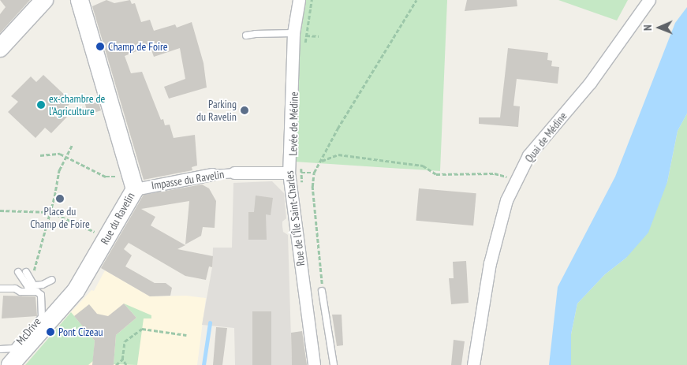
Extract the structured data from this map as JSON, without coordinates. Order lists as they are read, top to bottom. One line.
{"streets":{"main road":["Rue du Ravelin"],"street":["Quai de Médine","Impasse du Ravelin","Rue de l'Île Saint-Charles"],"lane":["McDrive"],"path":["Levée de Médine"]},"crossings":[["Impasse du Ravelin","Rue du Ravelin"],["Impasse du Ravelin","Rue de l'Île Saint-Charles"]],"places":["Champ de Foire","ex-chambre de l'Agriculture","Parking du Ravelin","Place du Champ de Foire","Pont Cizeau"],"north":"left"}
